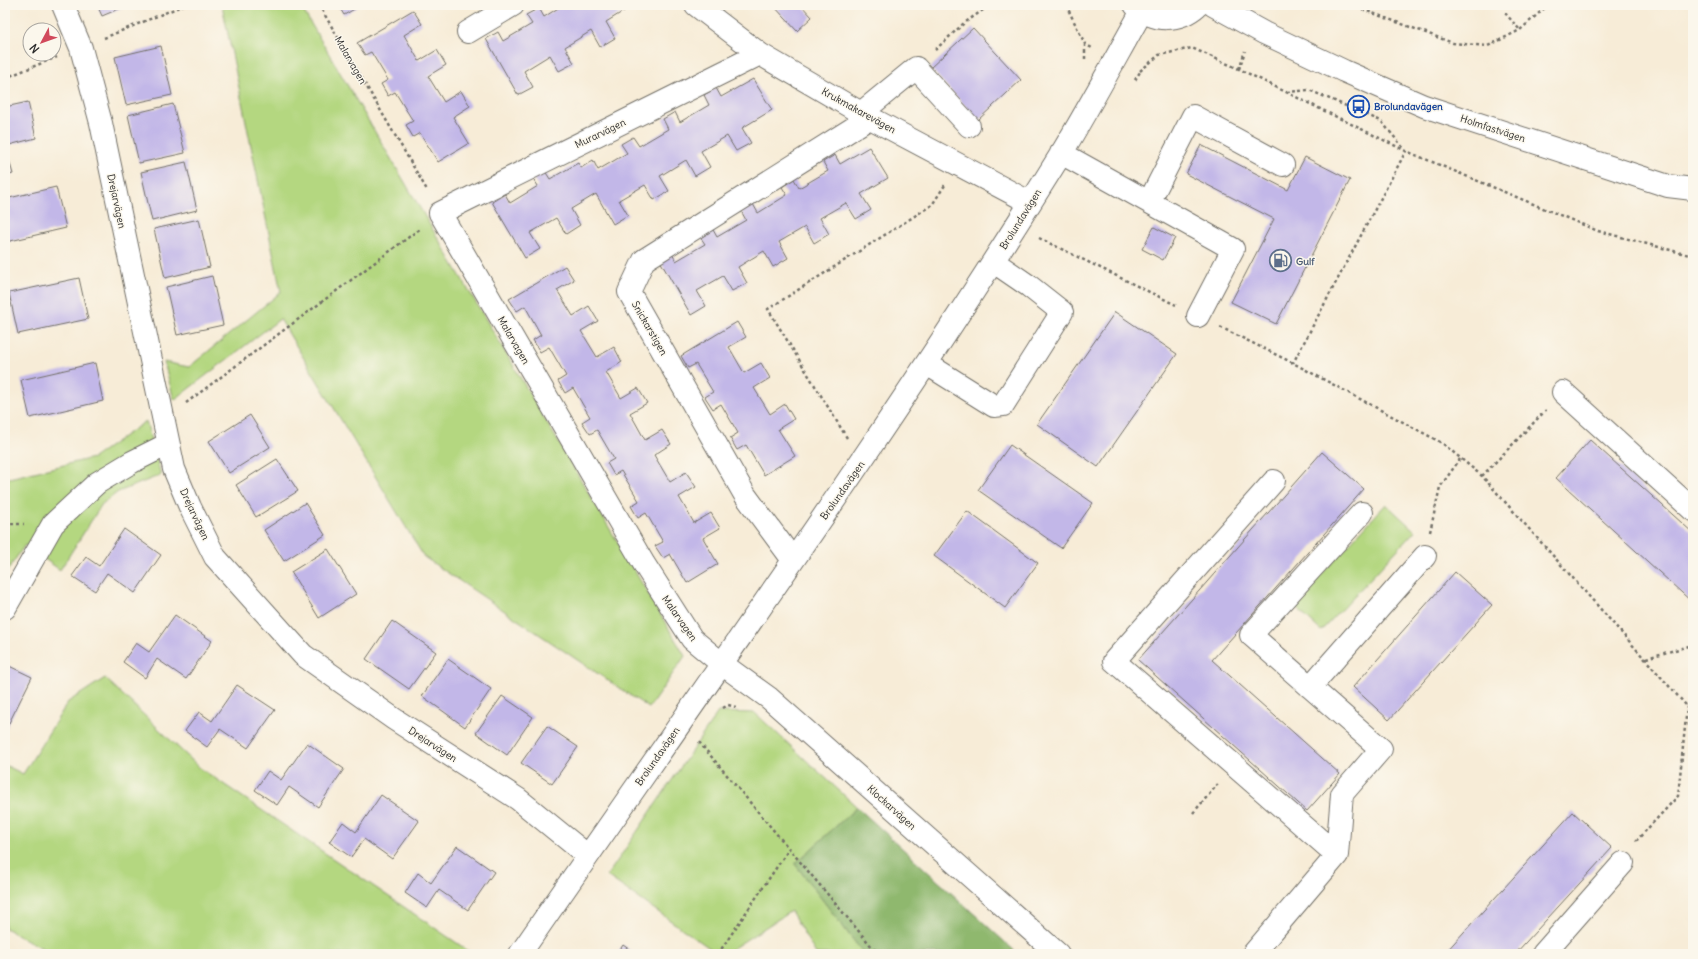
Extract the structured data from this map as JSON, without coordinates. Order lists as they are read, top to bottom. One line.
{"streets":{"street":["Malarvagen","Krukmakarevägen","Holmfastvägen","Murarvägen","Drejarvägen","Brolundavägen","Snickarstigen","Klockarvägen"]},"crossings":[["Malarvagen","Murarvägen"],["Malarvagen","Brolundavägen"],["Malarvagen","Klockarvägen"],["Krukmakarevägen","Murarvägen"],["Krukmakarevägen","Brolundavägen"],["Krukmakarevägen","Snickarstigen"],["Drejarvägen","Brolundavägen"],["Brolundavägen","Snickarstigen"],["Brolundavägen","Klockarvägen"]],"places":{"bus stop":["Brolundavägen"],"fuel station":["Gulf"]},"north":"bottom left"}
